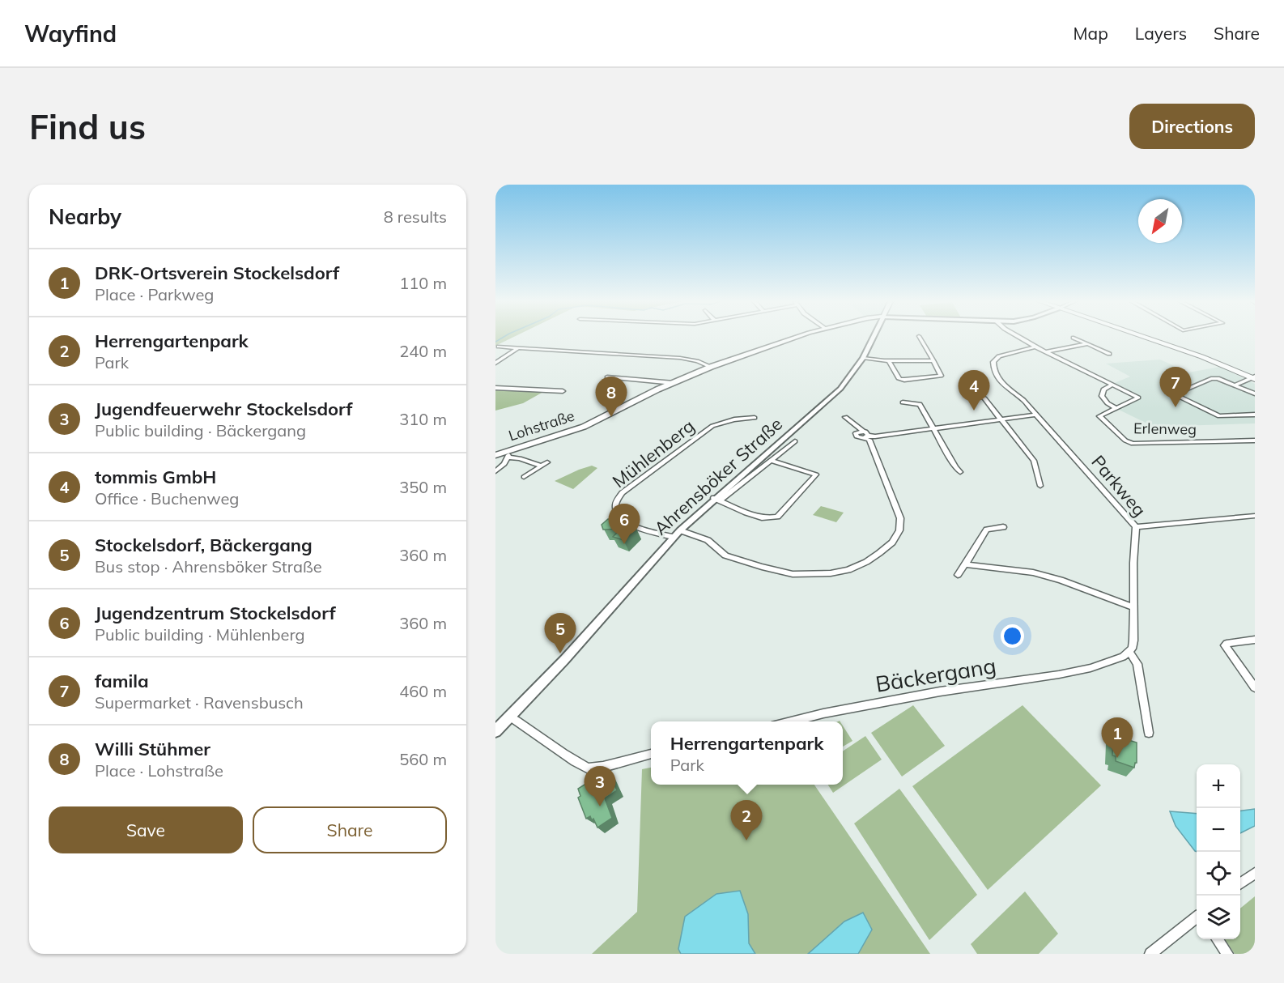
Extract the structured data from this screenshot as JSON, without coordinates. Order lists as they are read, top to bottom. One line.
{"streets":{"main road":["Lohstraße"],"street":["Erlenweg","Mühlenberg","Ahrensböker Straße","Parkweg","Bäckergang"]},"crossings":[["Mühlenberg","Ahrensböker Straße"],["Parkweg","Bäckergang"]],"north":"bottom left","page":{"header":"Wayfind","nav":["Map","Layers","Share"],"buttons":["Directions",["Save","Share"]],"title":"Find us","heading":["Nearby","8 results"],"list":[{"mark":"1","name":"DRK-Ortsverein Stockelsdorf","note":"Place · Parkweg","value":"110 m"},{"mark":"2","name":"Herrengartenpark","note":"Park","value":"240 m"},{"mark":"3","name":"Jugendfeuerwehr Stockelsdorf","note":"Public building · Bäckergang","value":"310 m"},{"mark":"4","name":"tommis GmbH","note":"Office · Buchenweg","value":"350 m"},{"mark":"5","name":"Stockelsdorf, Bäckergang","note":"Bus stop · Ahrensböker Straße","value":"360 m"},{"mark":"6","name":"Jugendzentrum Stockelsdorf","note":"Public building · Mühlenberg","value":"360 m"},{"mark":"7","name":"famila","note":"Supermarket · Ravensbusch","value":"460 m"},{"mark":"8","name":"Willi Stühmer","note":"Place · Lohstraße","value":"560 m"}],"pins":["7","4","8","6","5","1","3","2"],"popup":["Herrengartenpark","Park"],"map_buttons":["+","−"]}}
